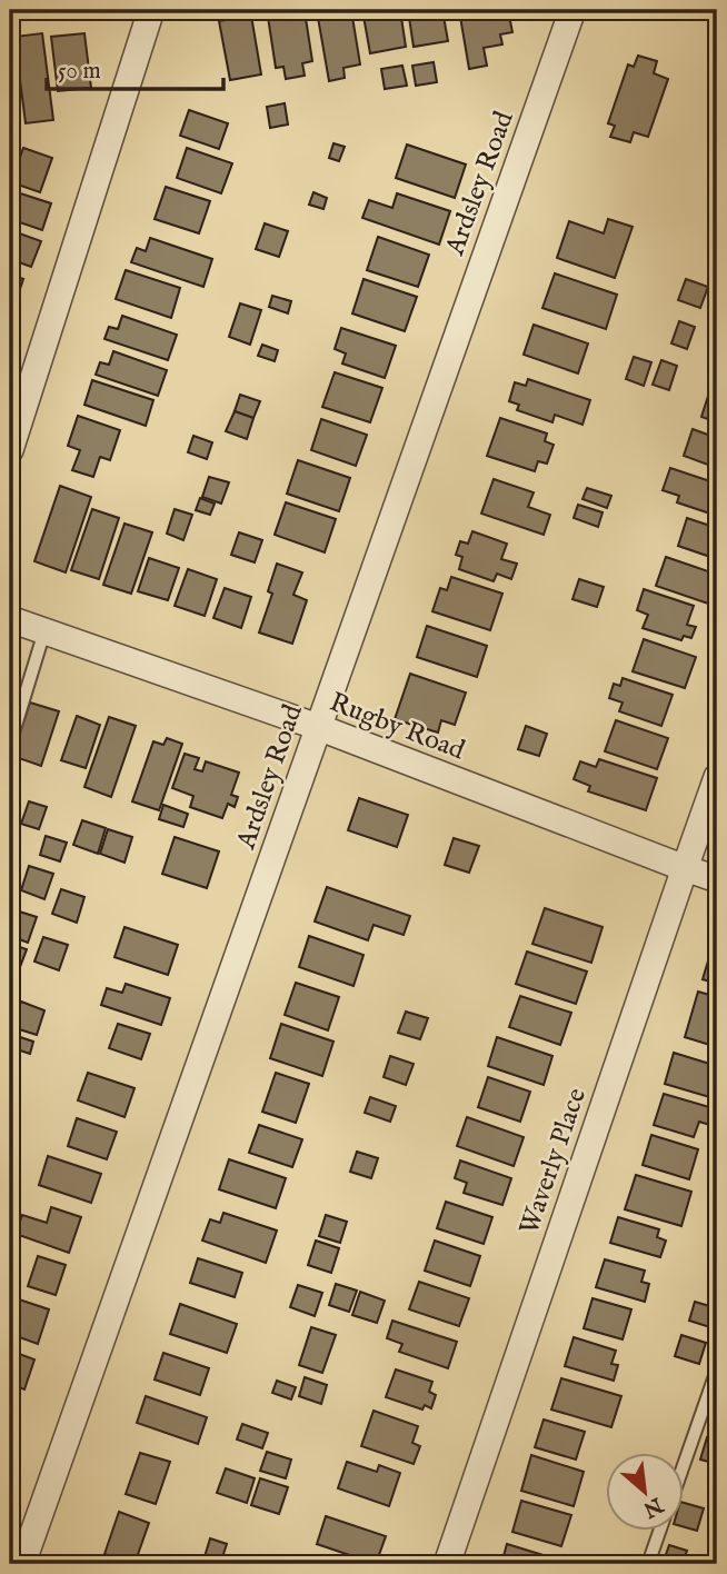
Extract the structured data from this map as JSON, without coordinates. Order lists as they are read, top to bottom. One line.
{"streets":{"street":["Ardsley Road","Rugby Road","Waverly Place"]},"crossings":[["Ardsley Road","Rugby Road"],["Rugby Road","Waverly Place"]],"scale_bar":"50 m","north":"bottom right"}
